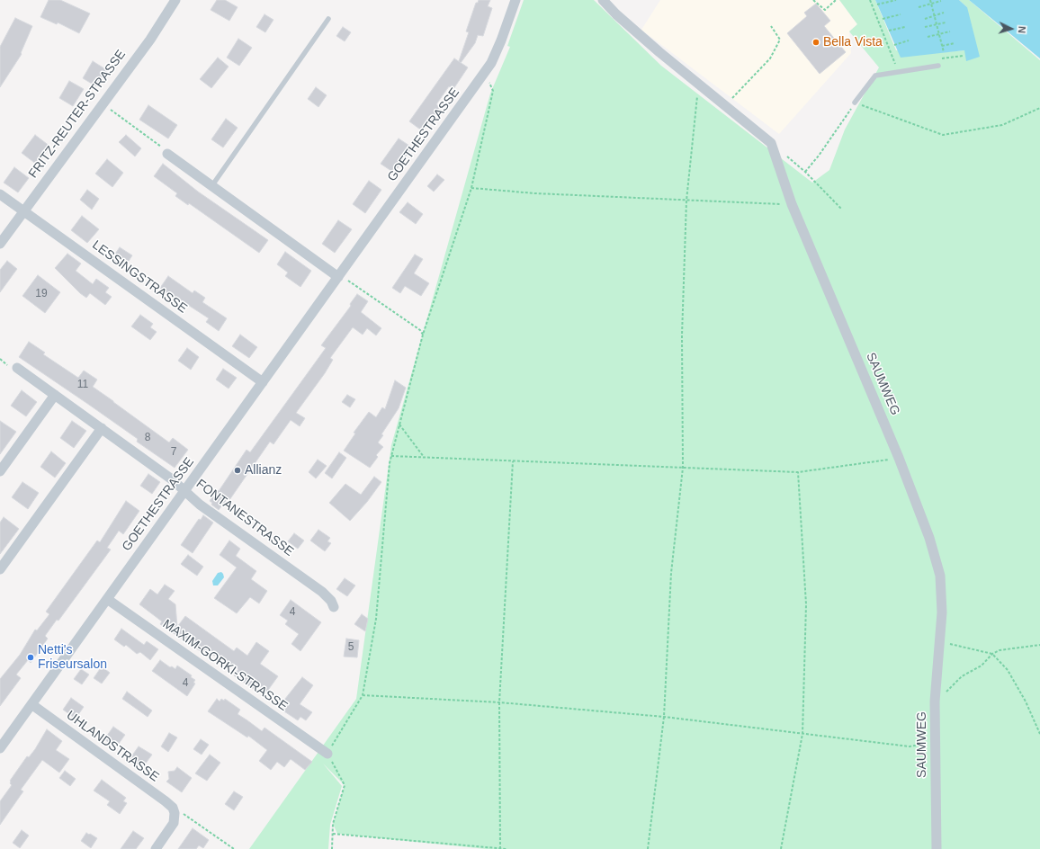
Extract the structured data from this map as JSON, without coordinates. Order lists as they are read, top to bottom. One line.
{"streets":{"street":["FRITZ-REUTER-STRASSE","GOETHESTRASSE","LESSINGSTRASSE","SAUMWEG","FONTANESTRASSE","MAXIM-GORKI-STRASSE","UHLANDSTRASSE"]},"crossings":[["FRITZ-REUTER-STRASSE","LESSINGSTRASSE"],["GOETHESTRASSE","LESSINGSTRASSE"],["GOETHESTRASSE","FONTANESTRASSE"],["GOETHESTRASSE","MAXIM-GORKI-STRASSE"],["GOETHESTRASSE","UHLANDSTRASSE"]],"places":["Bella Vista","Allianz","Netti's Friseursalon"],"house_numbers":["19","11","8","7","4","5","4"],"north":"right"}
